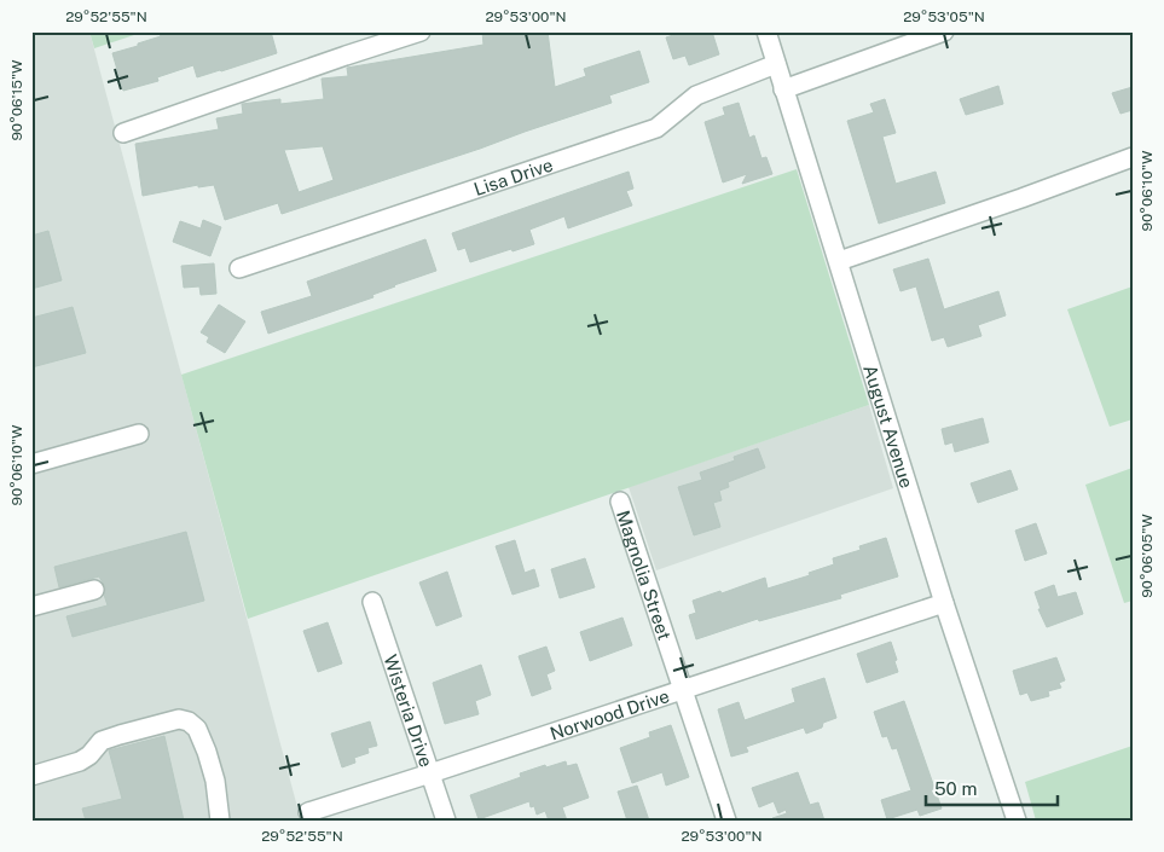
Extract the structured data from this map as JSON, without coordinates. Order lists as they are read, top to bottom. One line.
{"streets":{"street":["Lisa Drive","August Avenue","Magnolia Street","Wisteria Drive","Norwood Drive"]},"crossings":[["Lisa Drive","August Avenue"],["August Avenue","Norwood Drive"],["Magnolia Street","Norwood Drive"],["Wisteria Drive","Norwood Drive"]],"scale_bar":"50 m","coordinates":["29°52'55\"N","29°53'00\"N","29°53'05\"N","90°06'15\"W","90°06'10\"W","90°06'05\"W"]}
